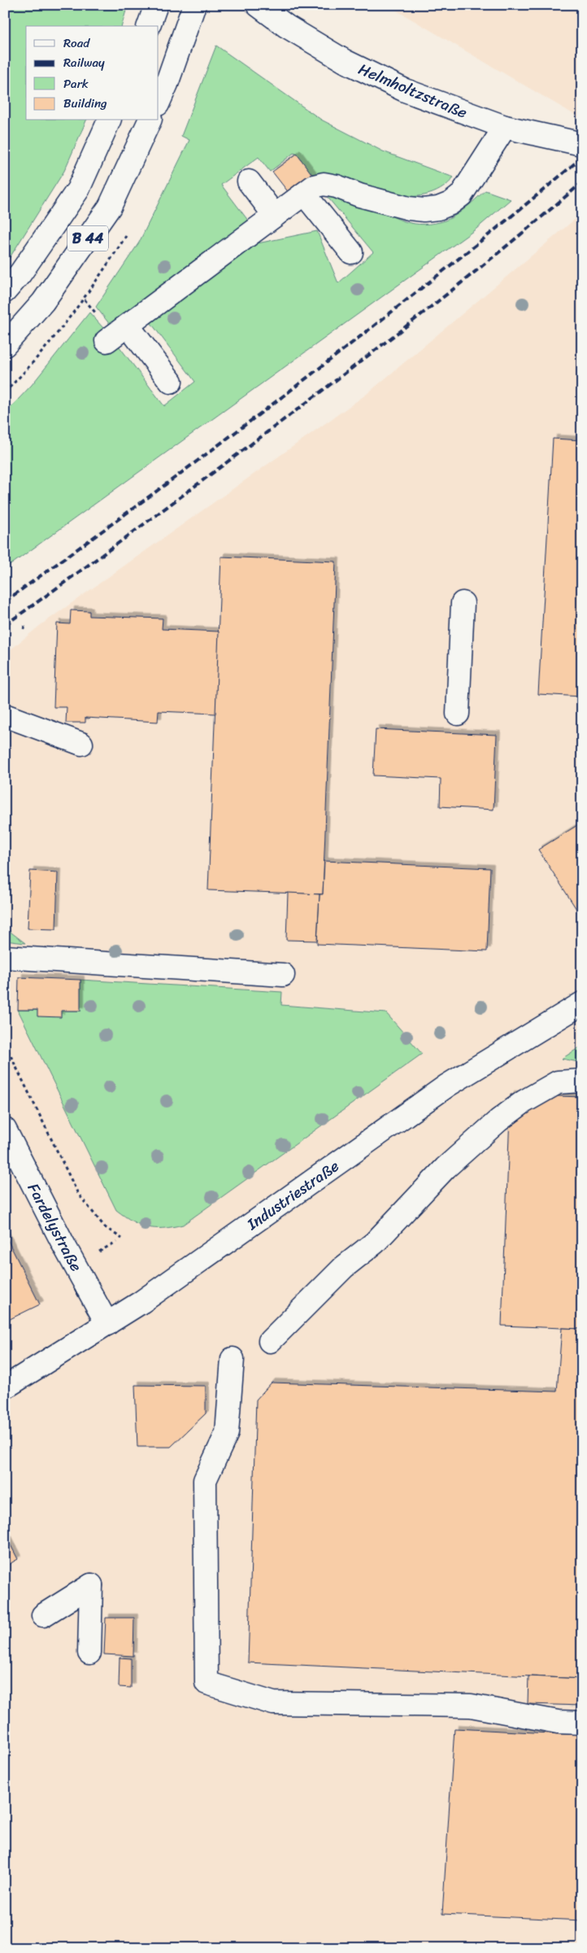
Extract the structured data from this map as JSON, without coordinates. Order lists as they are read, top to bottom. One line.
{"streets":{"street":["Helmholtzstraße","B 44","Industriestraße","Fardelystraße"]},"crossings":[["Industriestraße","Fardelystraße"]],"legend":["Road","Railway","Park","Building"]}
